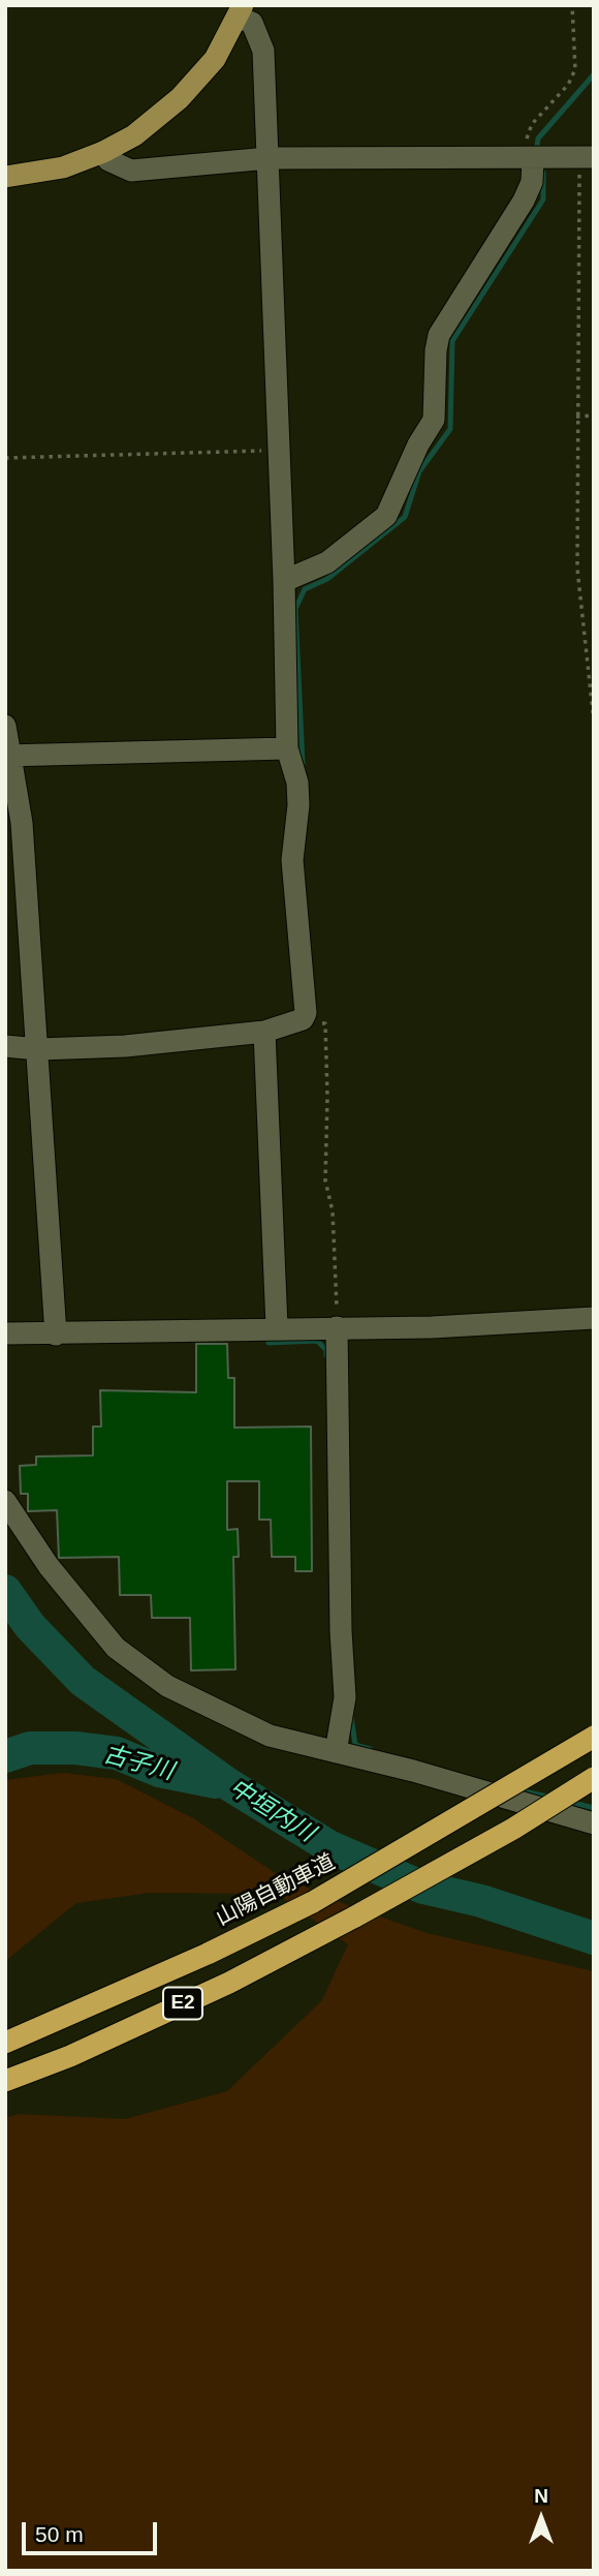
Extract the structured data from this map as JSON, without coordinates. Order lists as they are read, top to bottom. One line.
{"streets":{"highway":["山陽自動車道","E2"]},"water":["古子川","中垣内川"],"scale_bar":"50 m","north":"top"}
